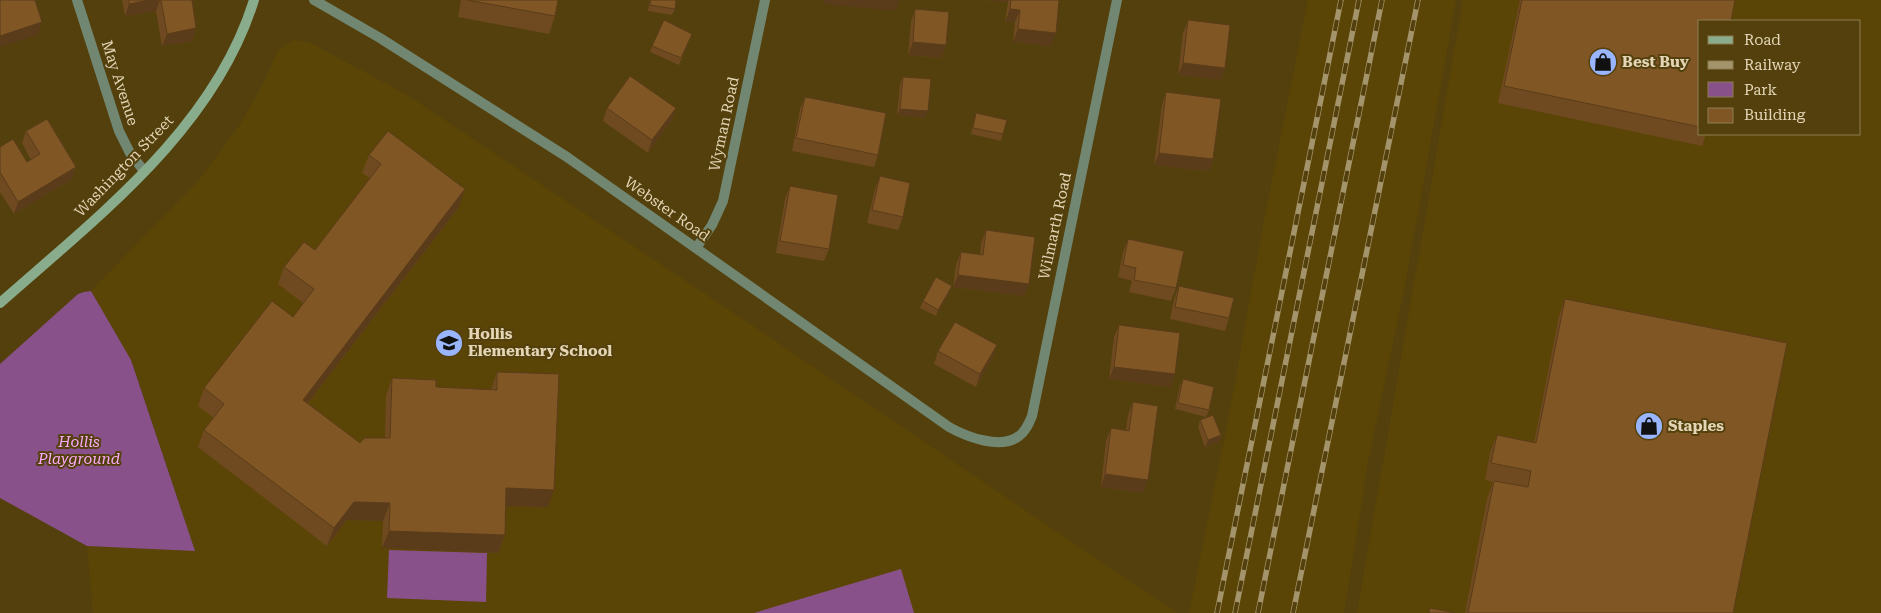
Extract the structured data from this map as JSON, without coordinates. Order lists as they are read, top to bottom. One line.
{"streets":{"main road":["Washington Street"],"street":["May Avenue","Wyman Road","Webster Road","Wilmarth Road"]},"crossings":[["May Avenue","Washington Street"],["Wyman Road","Webster Road"],["Webster Road","Wilmarth Road"]],"parks":["Hollis Playground"],"places":{"shop":["Best Buy","Staples"],"school or university":["Hollis Elementary School"]},"legend":["Road","Railway","Park","Building"]}
